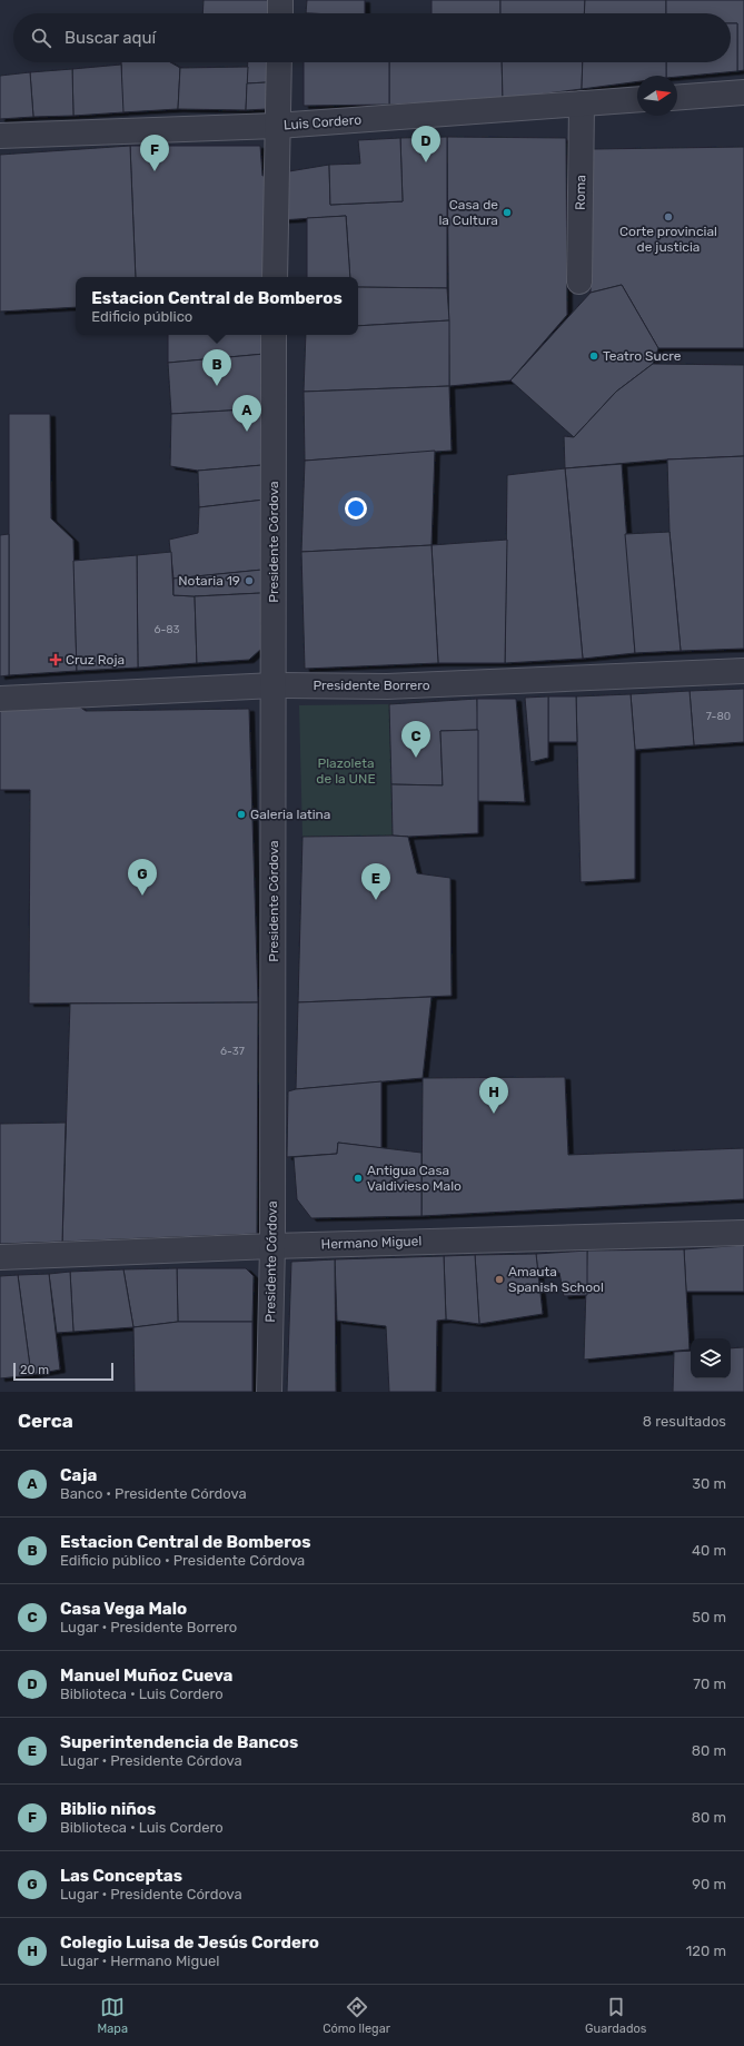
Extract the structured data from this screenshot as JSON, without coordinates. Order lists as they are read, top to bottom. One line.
{"streets":{"street":["Luis Cordero","Roma","Presidente Córdova","Presidente Borrero","Hermano Miguel"]},"crossings":[["Luis Cordero","Roma"],["Presidente Córdova","Presidente Borrero"],["Presidente Córdova","Hermano Miguel"]],"parks":["Plazoleta de la UNE"],"places":{"other":["Casa de la Cultura","Corte provincial de justicia","Teatro Sucre","Notaria 19","Galeria latina","Antigua Casa Valdivieso Malo","Amauta Spanish School"],"health":["Cruz Roja"]},"house_numbers":["6-83","7-80","6-37"],"scale_bar":"20 m","north":"right","page":{"search":"Buscar aquí","pins":["D","F","B","A","C","G","E","H"],"popup":["Estacion Central de Bomberos","Edificio público"],"scale":"20 m","heading":["Cerca","8 resultados"],"list":[{"mark":"A","name":"Caja","note":"Banco · Presidente Córdova","value":"30 m"},{"mark":"B","name":"Estacion Central de Bomberos","note":"Edificio público · Presidente Córdova","value":"40 m"},{"mark":"C","name":"Casa Vega Malo","note":"Lugar · Presidente Borrero","value":"50 m"},{"mark":"D","name":"Manuel Muñoz Cueva","note":"Biblioteca · Luis Cordero","value":"70 m"},{"mark":"E","name":"Superintendencia de Bancos","note":"Lugar · Presidente Córdova","value":"80 m"},{"mark":"F","name":"Biblio niños","note":"Biblioteca · Luis Cordero","value":"80 m"},{"mark":"G","name":"Las Conceptas","note":"Lugar · Presidente Córdova","value":"90 m"},{"mark":"H","name":"Colegio Luisa de Jesús Cordero","note":"Lugar · Hermano Miguel","value":"120 m"}],"nav":["Mapa","Cómo llegar","Guardados"]}}
